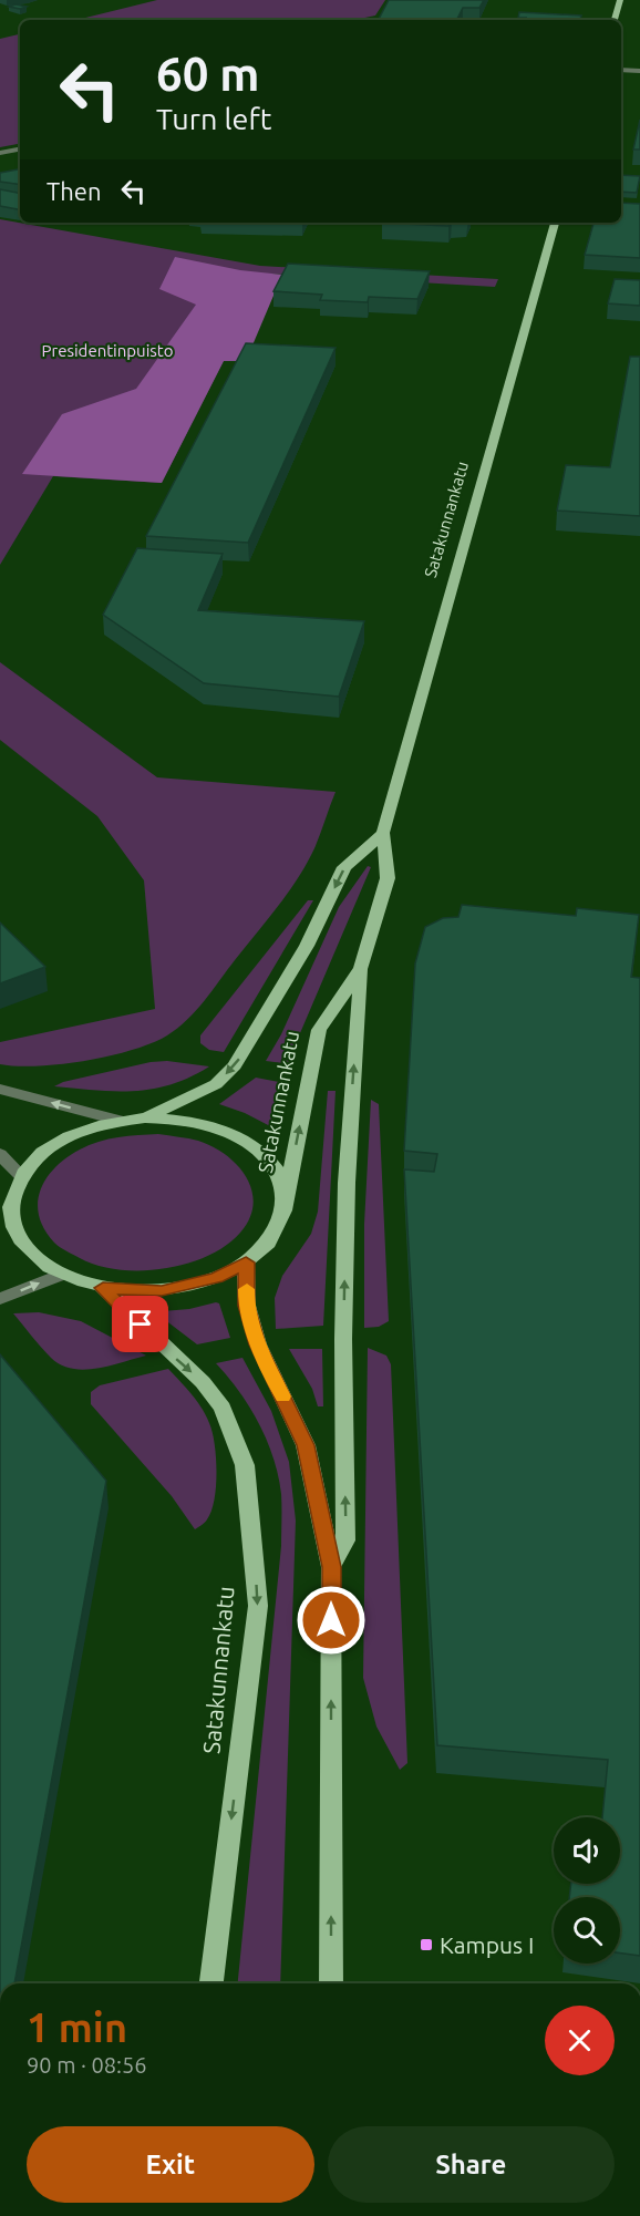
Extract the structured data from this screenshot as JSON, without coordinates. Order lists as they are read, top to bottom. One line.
{"streets":{"main road":["Satakunnankatu"]},"parks":["Presidentinpuisto"],"places":{"transit":["Kampus I"]},"page":{"turn":["60 m","Turn left"],"then":"Then","heading":["1 min","90 m · 08:56"],"buttons":["Exit","Share"]}}
